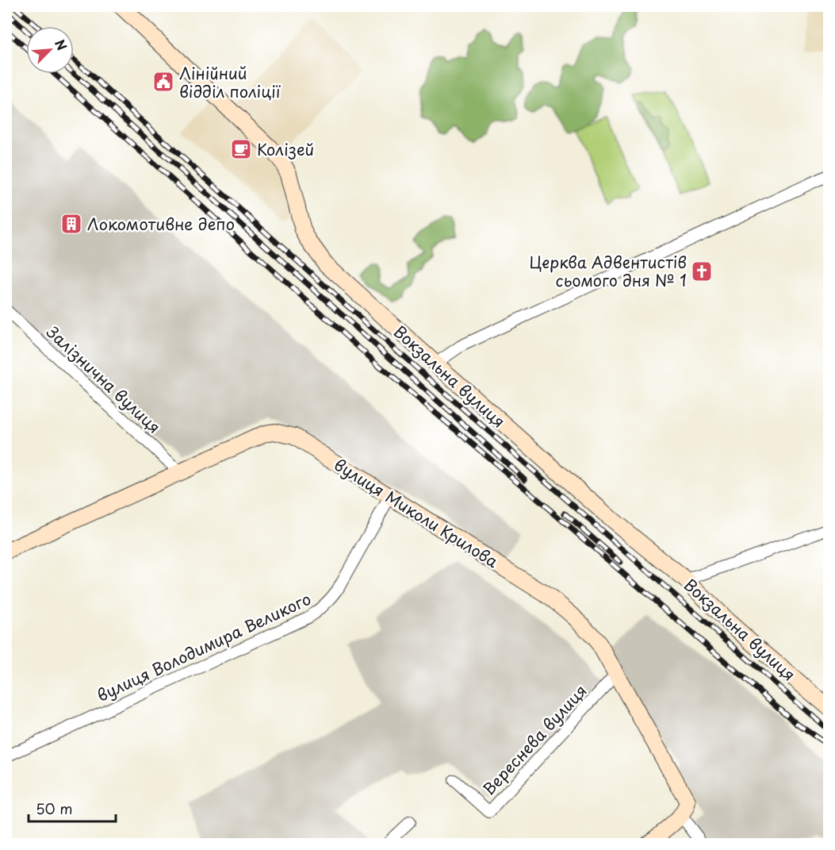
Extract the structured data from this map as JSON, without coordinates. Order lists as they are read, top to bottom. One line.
{"streets":{"street":["Вокзальна вулиця","Залізнична вулиця","вулиця Миколи Крилова","вулиця Володимира Великого","Вереснева вулиця"]},"crossings":[["Залізнична вулиця","вулиця Миколи Крилова"],["вулиця Миколи Крилова","вулиця Володимира Великого"],["вулиця Миколи Крилова","Вереснева вулиця"]],"places":{"public building":["Лінійний відділ поліції"],"cafe":["Колізей"],"building":["Локомотивне депо"],"church":["Церква Адвентистів сьомого дня № 1"]},"scale_bar":"50 m","north":"top right"}
